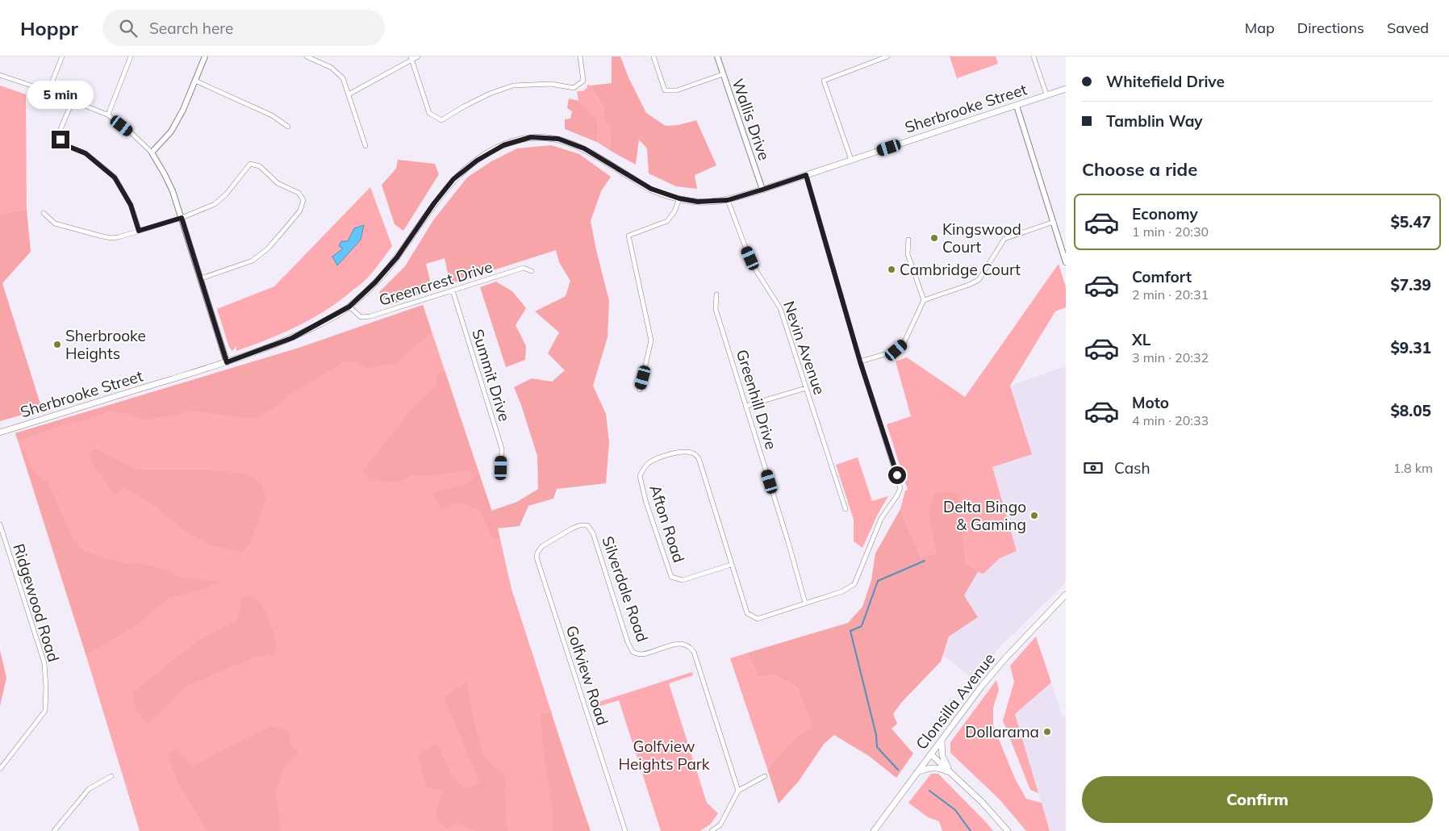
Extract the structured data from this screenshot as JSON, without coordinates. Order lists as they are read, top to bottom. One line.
{"streets":{"main road":["Sherbrooke Street","Clonsilla Avenue"],"street":["Wallis Drive","Greencrest Drive","Nevin Avenue","Summit Drive","Greenhill Drive","Afton Road","Silverdale Road","Ridgewood Road","Golfview Road"]},"crossings":[["Sherbrooke Street","Wallis Drive"],["Sherbrooke Street","Greencrest Drive"],["Sherbrooke Street","Nevin Avenue"],["Greencrest Drive","Summit Drive"],["Greenhill Drive","Afton Road"],["Silverdale Road","Golfview Road"]],"parks":["Golfview Heights Park"],"places":["Kingswood Court","Cambridge Court","Sherbrooke Heights","Delta Bingo & Gaming","Dollarama"],"page":{"header":"Hoppr","search":"Search here","nav":["Map","Directions","Saved"],"banner":["Whitefield Drive","Tamblin Way"],"bubble":"5 min","heading":"Choose a ride","list":[{"name":"Economy","note":"1 min · 20:30","value":"$5.47"},{"name":"Comfort","note":"2 min · 20:31","value":"$7.39"},{"name":"XL","note":"3 min · 20:32","value":"$9.31"},{"name":"Moto","note":"4 min · 20:33","value":"$8.05"}],"pay":["Cash","1.8 km"],"buttons":"Confirm"}}
